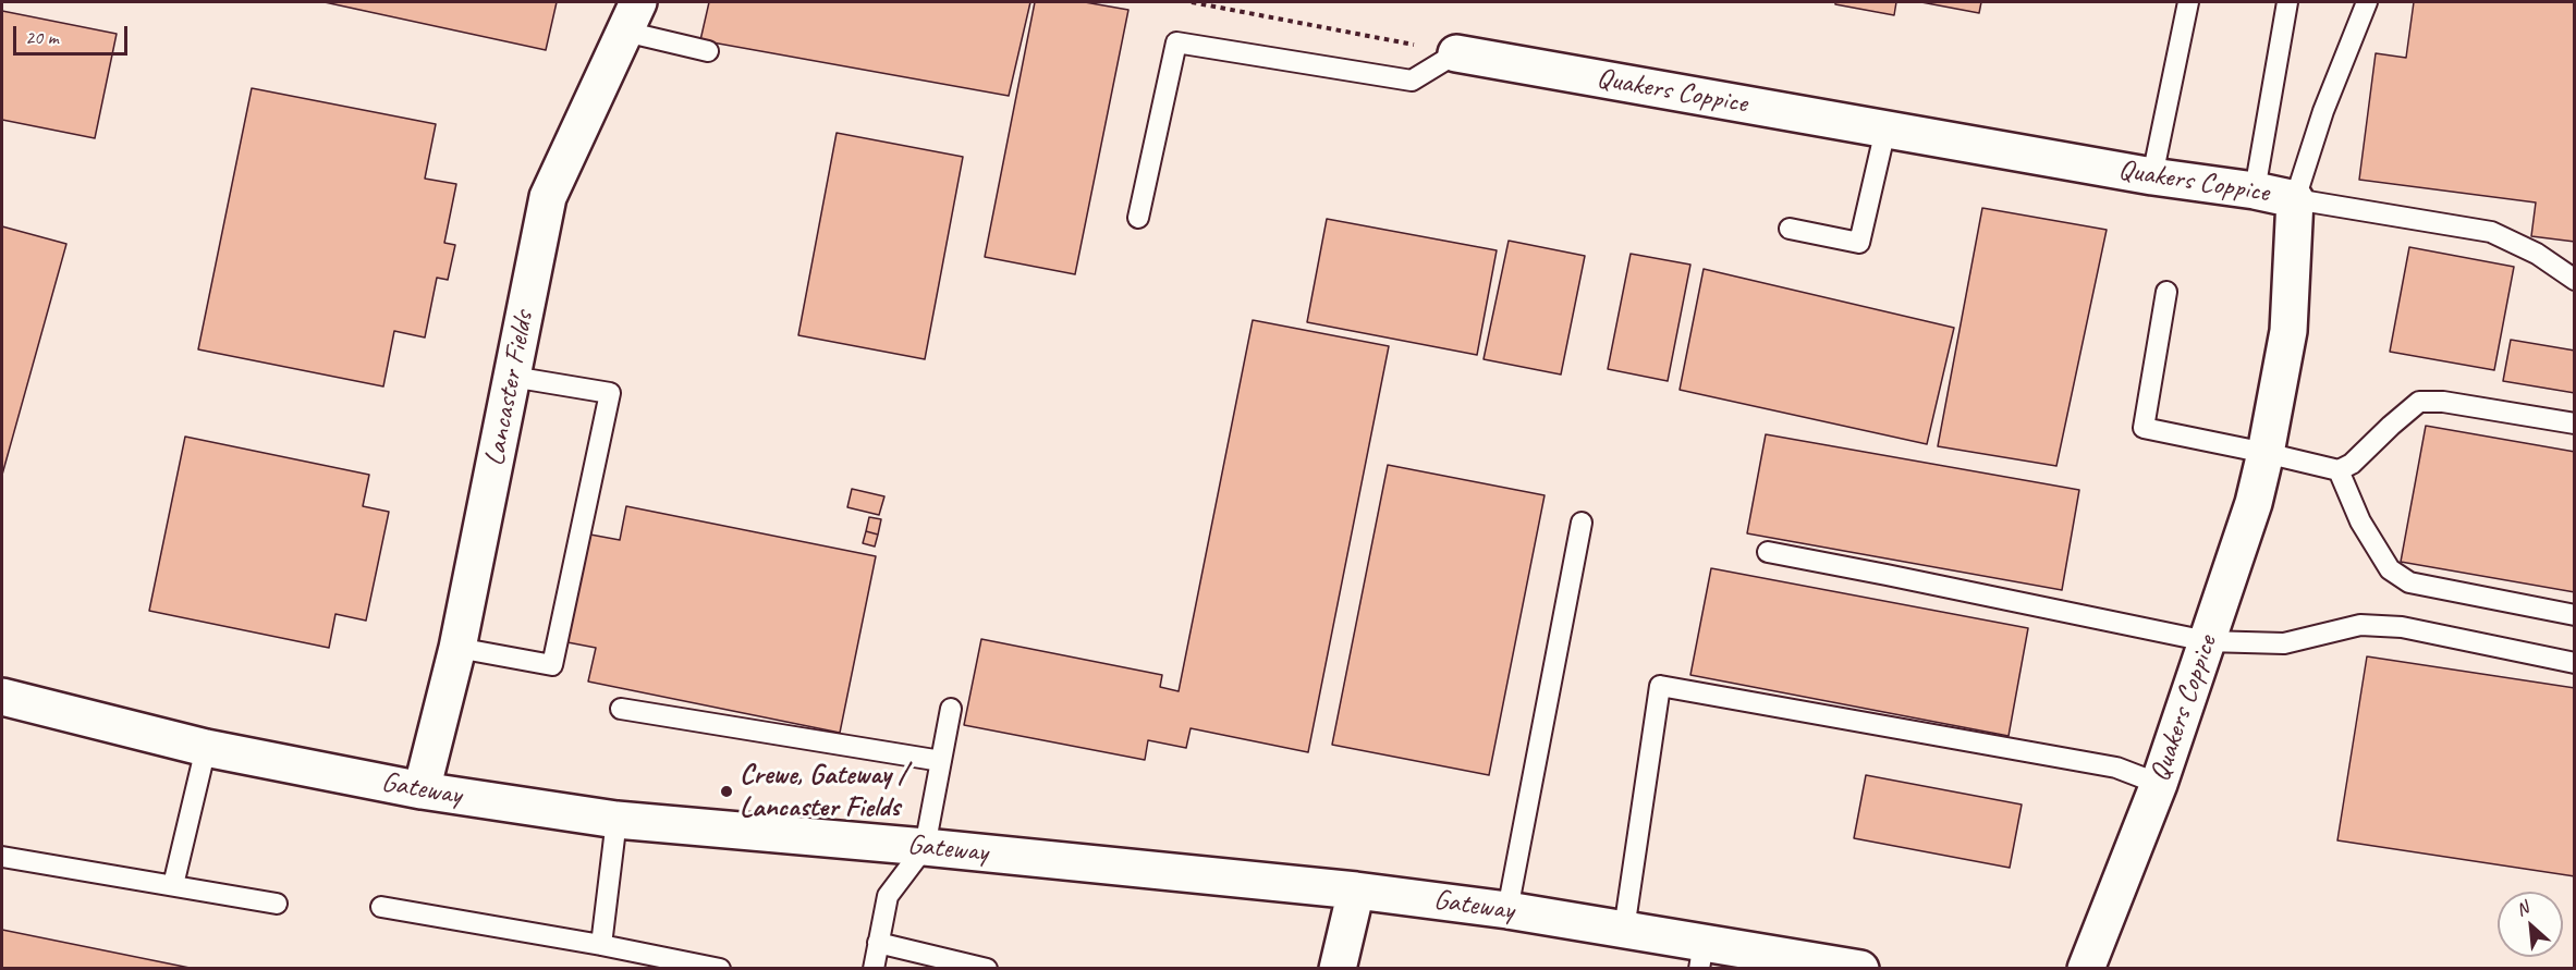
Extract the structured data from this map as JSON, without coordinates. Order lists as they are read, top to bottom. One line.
{"streets":{"street":["Quakers Coppice","Lancaster Fields","Gateway"]},"crossings":[["Lancaster Fields","Gateway"]],"places":["Crewe, Gateway / Lancaster Fields"],"scale_bar":"20 m","north":"top left"}
